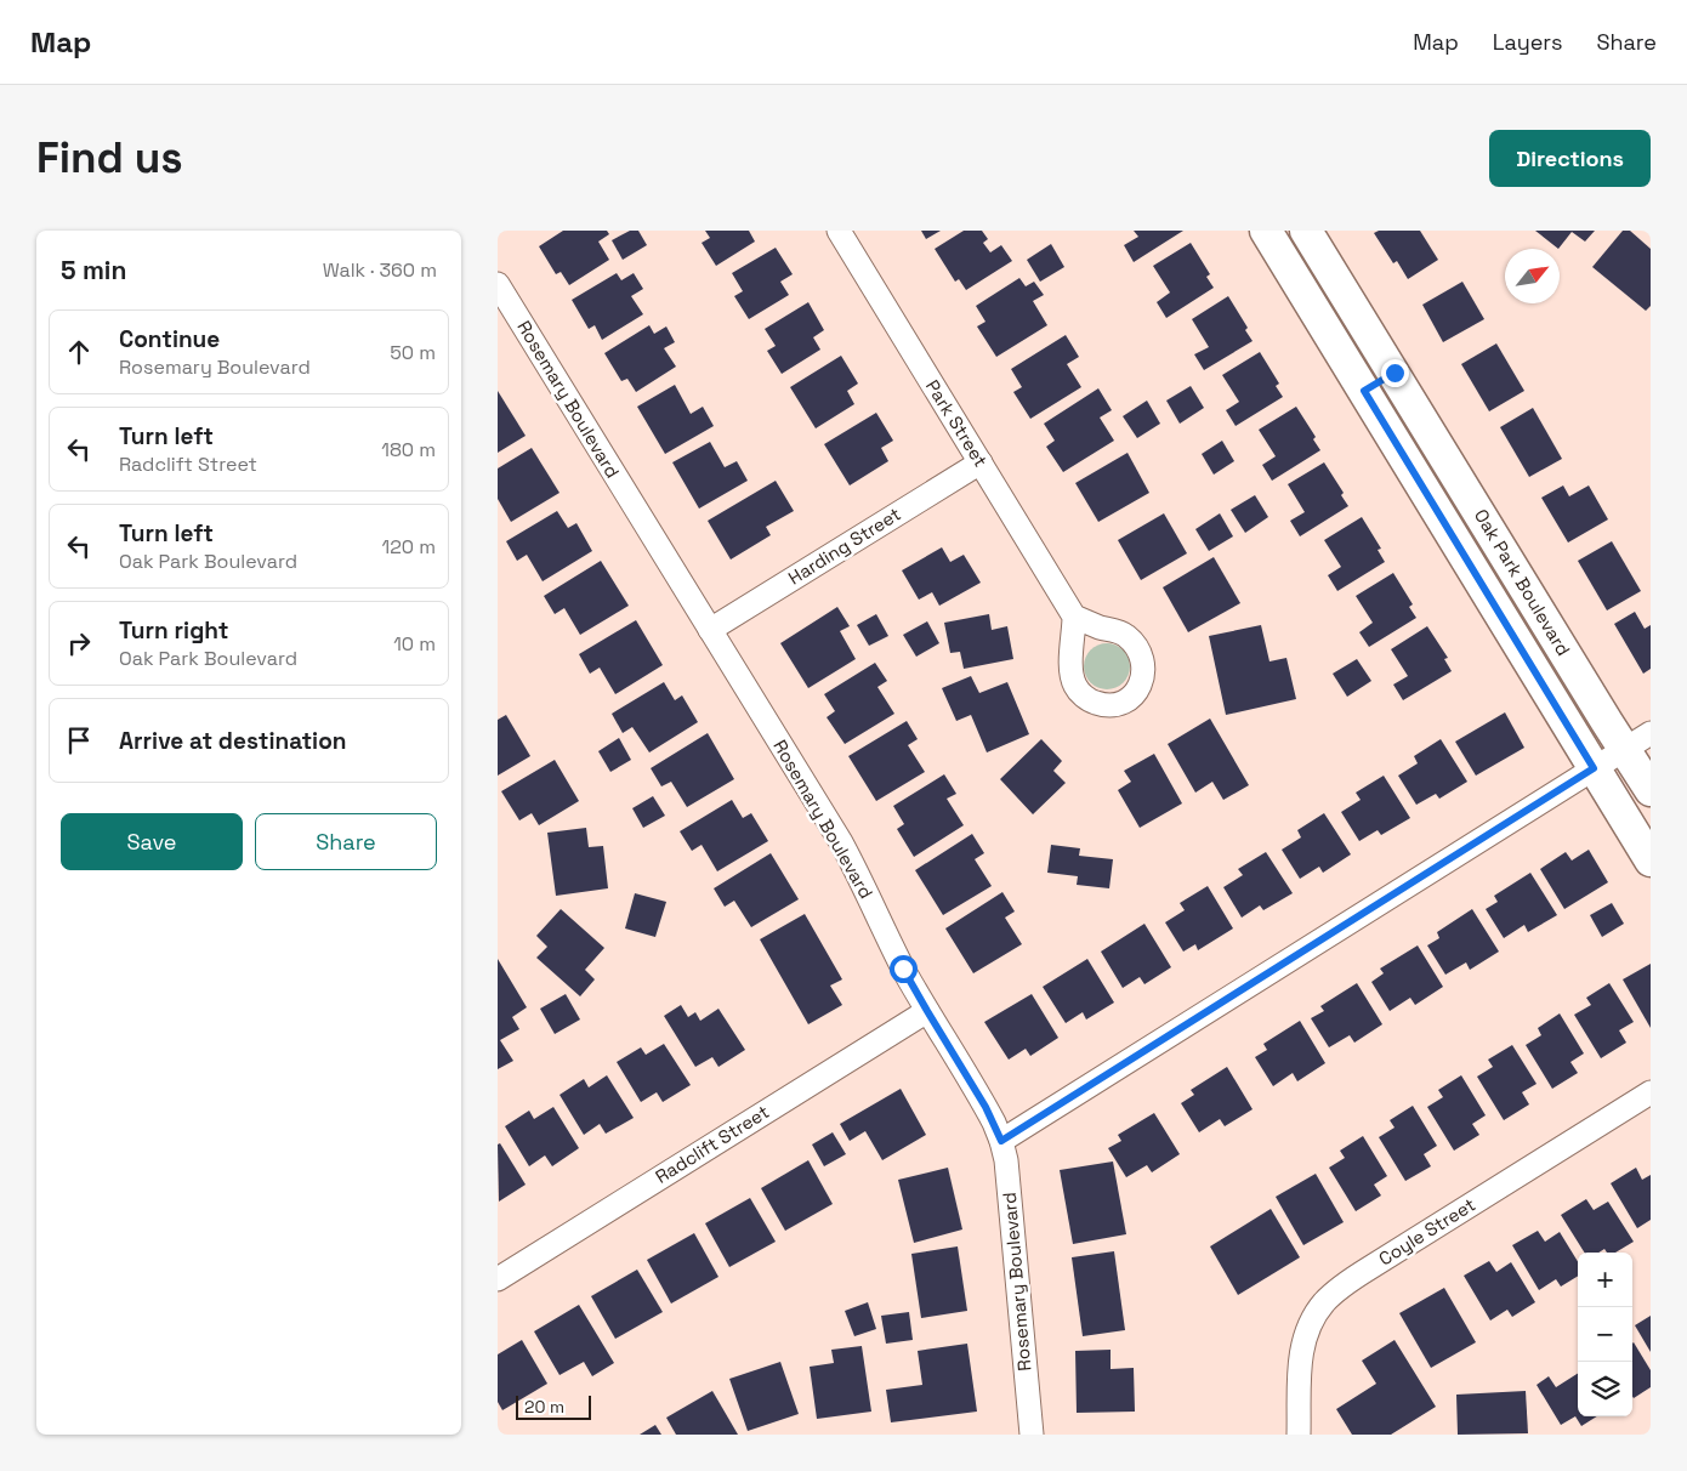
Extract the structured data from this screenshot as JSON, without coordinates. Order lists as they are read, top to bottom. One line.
{"streets":{"street":["Rosemary Boulevard","Park Street","Harding Street","Oak Park Boulevard","Radclift Street","Coyle Street"]},"crossings":[["Rosemary Boulevard","Harding Street"],["Rosemary Boulevard","Radclift Street"],["Park Street","Harding Street"]],"scale_bar":"20 m","north":"top right","page":{"header":"Map","nav":["Map","Layers","Share"],"buttons":["Directions",["Save","Share"]],"title":"Find us","heading":["5 min","Walk · 360 m"],"list":[["Continue","Rosemary Boulevard","50 m"],["Turn left","Radclift Street","180 m"],["Turn left","Oak Park Boulevard","120 m"],["Turn right","Oak Park Boulevard","10 m"],"Arrive at destination"],"map_buttons":["+","−"],"scale":"20 m"}}
